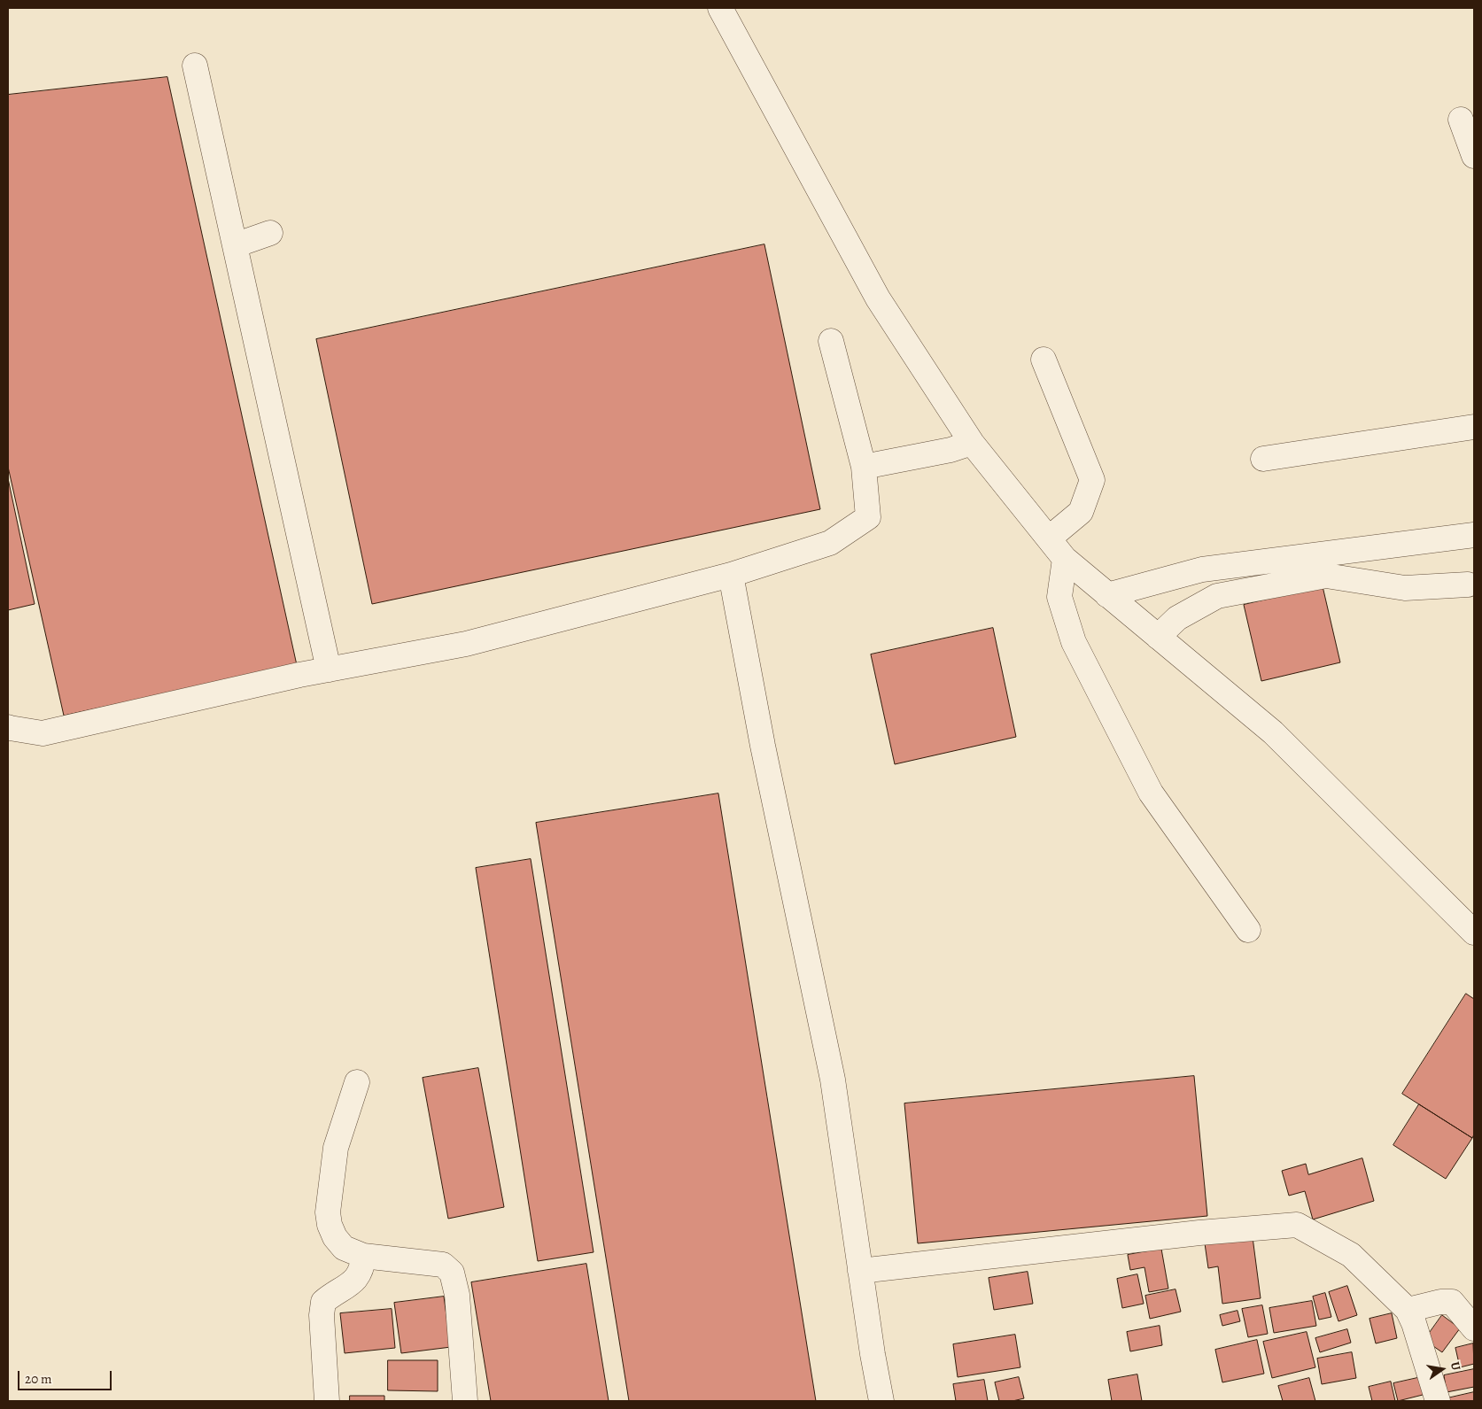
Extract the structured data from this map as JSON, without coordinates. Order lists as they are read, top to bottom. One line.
{"scale_bar":"20 m","north":"right"}
